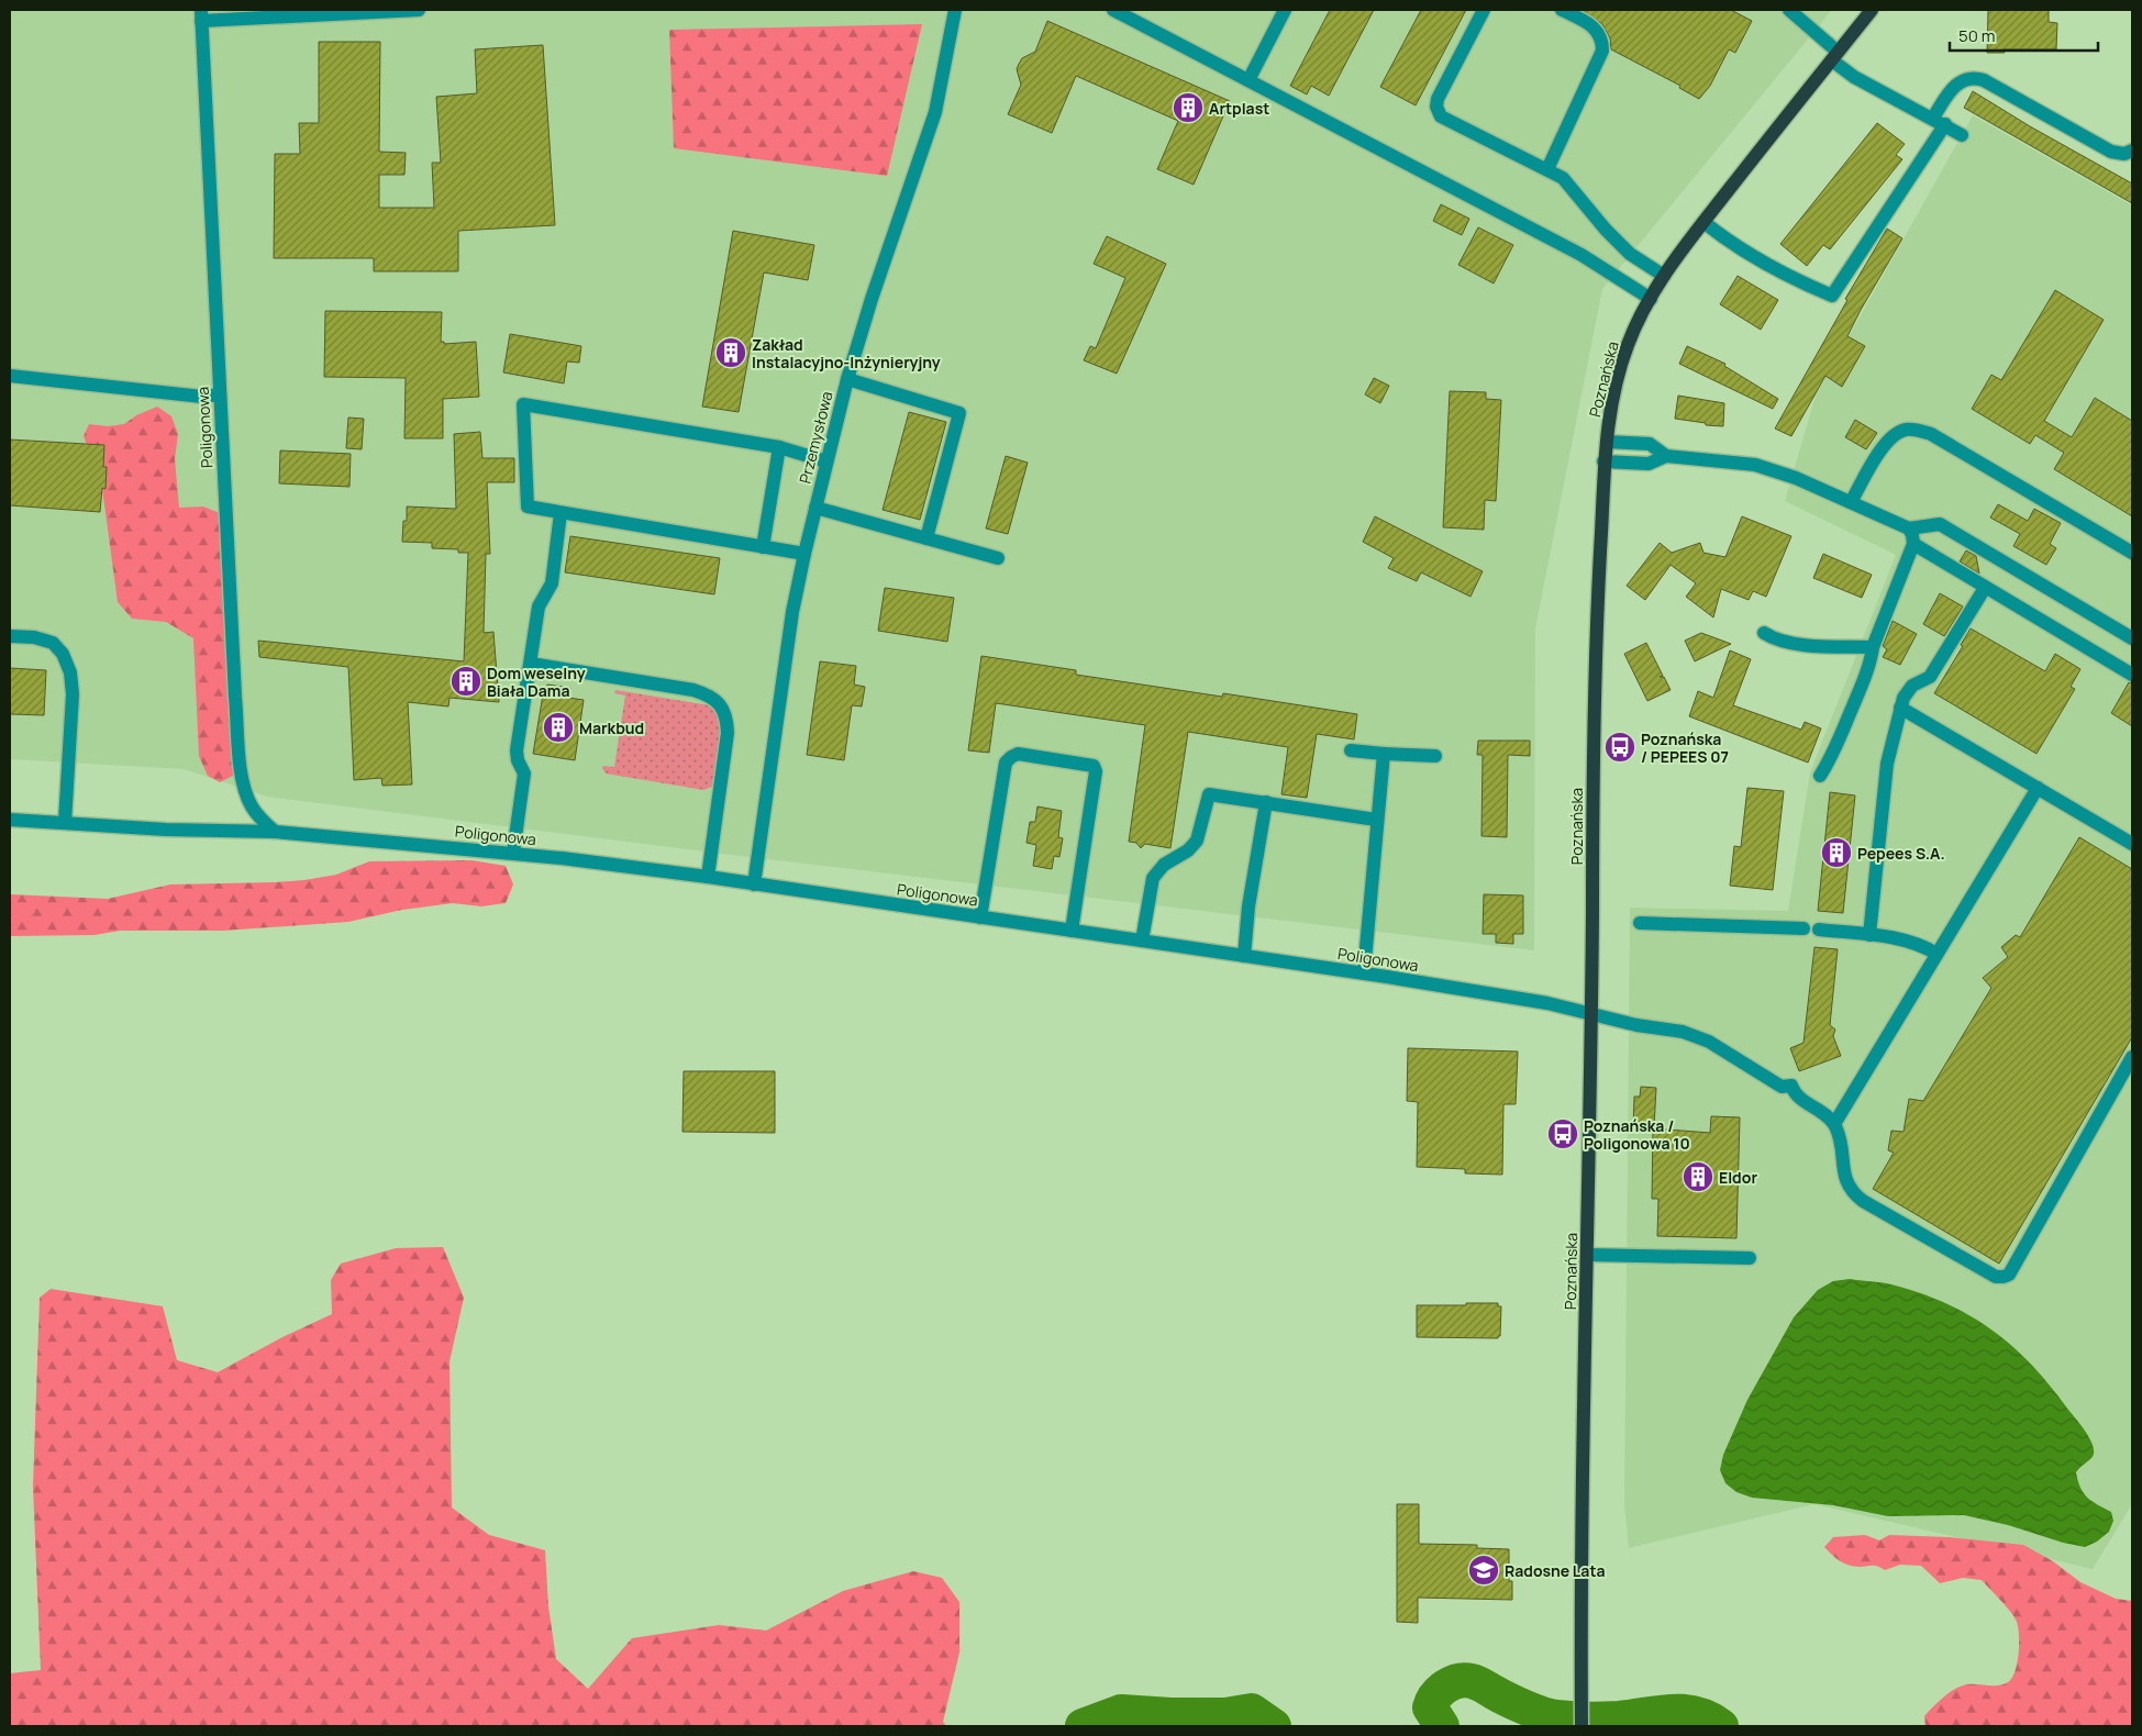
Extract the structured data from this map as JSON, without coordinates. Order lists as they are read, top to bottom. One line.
{"streets":{"main road":["Poznańska"],"street":["Poligonowa","Przemysłowa"]},"crossings":[["Poznańska","Poligonowa"],["Poligonowa","Przemysłowa"]],"places":{"building":["Artplast","Zakład Instalacyjno-Inżynieryjny","Dom weselny Biała Dama","Markbud","Pepees S.A.","Eldor"],"bus stop":["Poznańska / PEPEES 07","Poznańska / Poligonowa 10"],"school or university":["Radosne Lata"]},"scale_bar":"50 m"}
